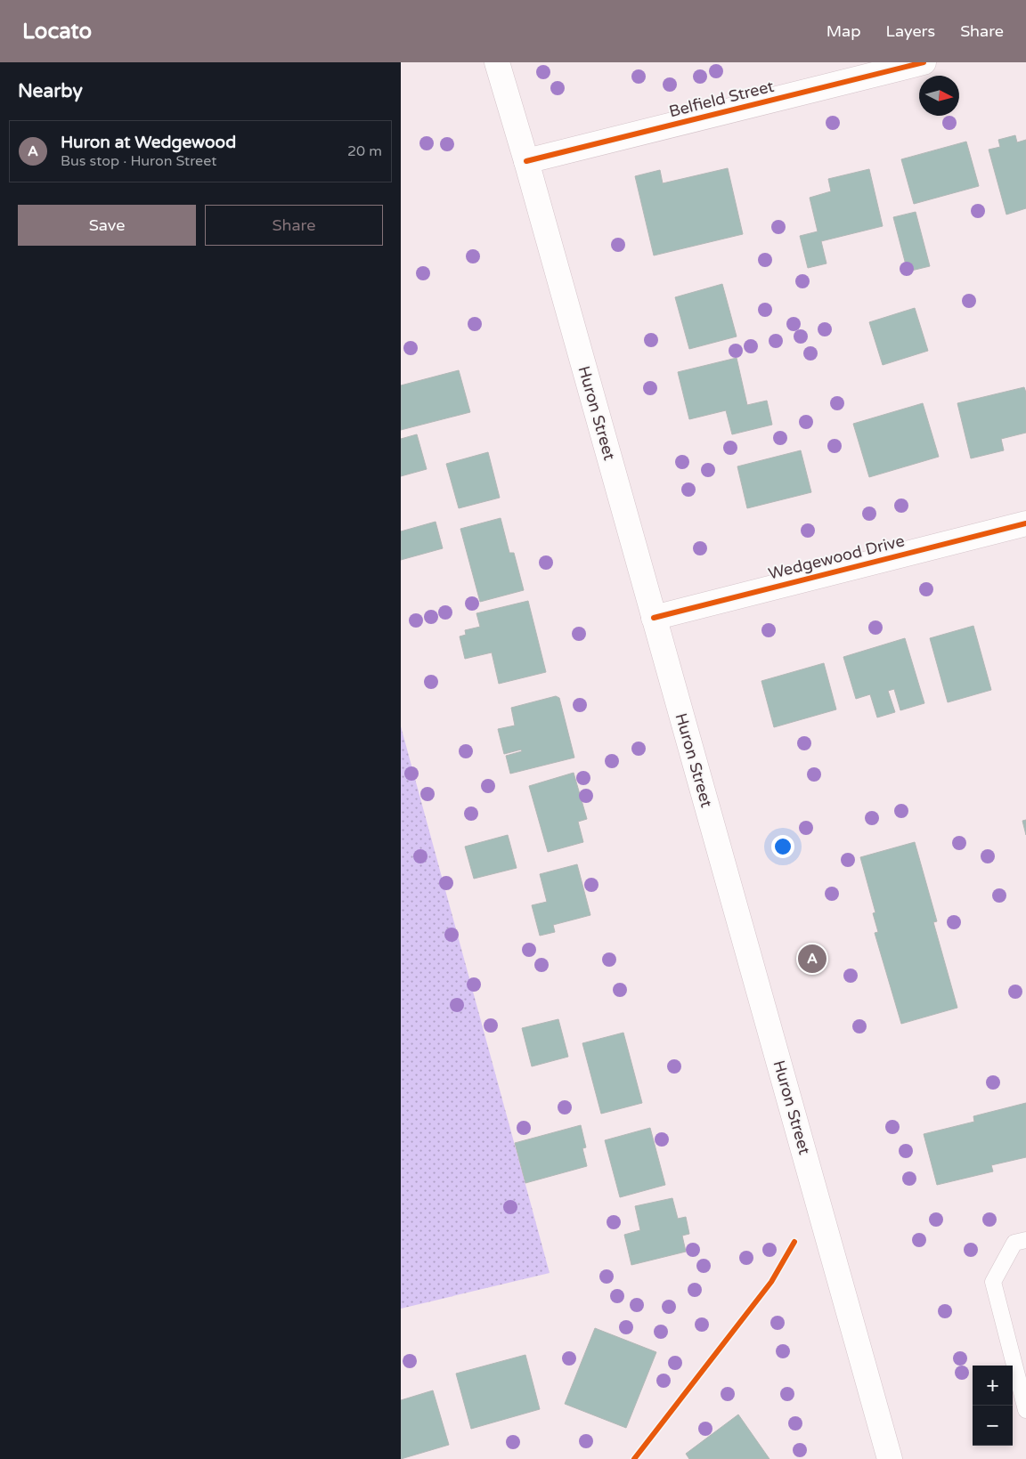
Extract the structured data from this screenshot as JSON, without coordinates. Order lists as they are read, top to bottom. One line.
{"streets":{"main road":["Belfield Street","Huron Street","Wedgewood Drive"]},"crossings":[["Belfield Street","Huron Street"],["Huron Street","Wedgewood Drive"]],"north":"right","page":{"header":"Locato","nav":["Map","Layers","Share"],"heading":"Nearby","list":[{"mark":"A","name":"Huron at Wedgewood","note":"Bus stop · Huron Street","value":"20 m"}],"buttons":["Save","Share"],"pins":"A","map_buttons":["+","−"]}}
